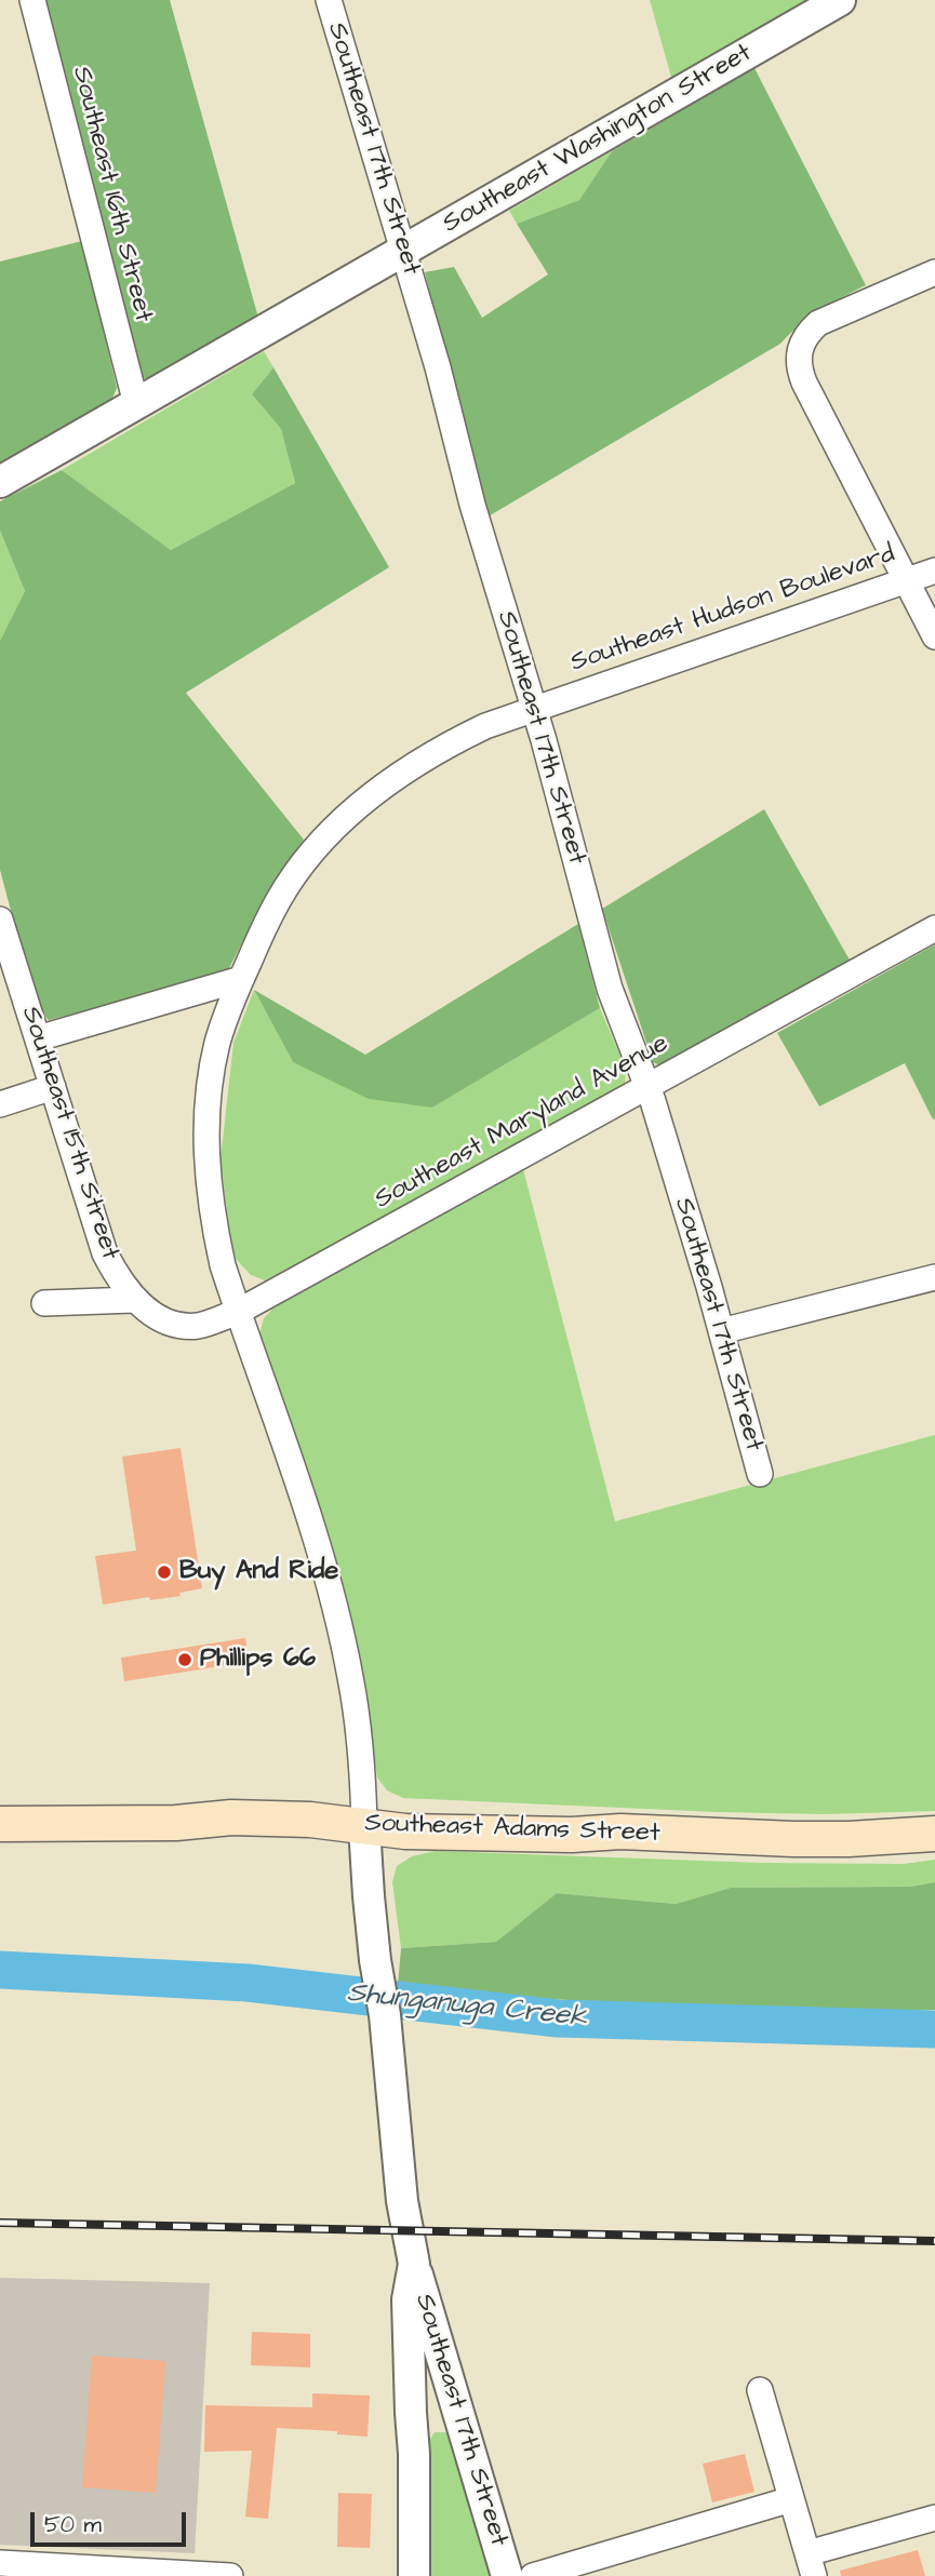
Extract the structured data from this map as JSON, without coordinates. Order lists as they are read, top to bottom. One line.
{"streets":{"main road":["Southeast Adams Street"],"street":["Southeast Washington Street","Southeast 17th Street","Southeast 16th Street","Southeast Hudson Boulevard","Southeast Maryland Avenue","Southeast 15th Street"]},"crossings":[["Southeast Washington Street","Southeast 17th Street"],["Southeast Washington Street","Southeast 16th Street"],["Southeast 17th Street","Southeast Hudson Boulevard"],["Southeast 17th Street","Southeast Maryland Avenue"],["Southeast Hudson Boulevard","Southeast Maryland Avenue"],["Southeast Maryland Avenue","Southeast 15th Street"]],"water":["Shunganuga Creek"],"places":["Buy And Ride","Phillips 66"],"scale_bar":"50 m"}
